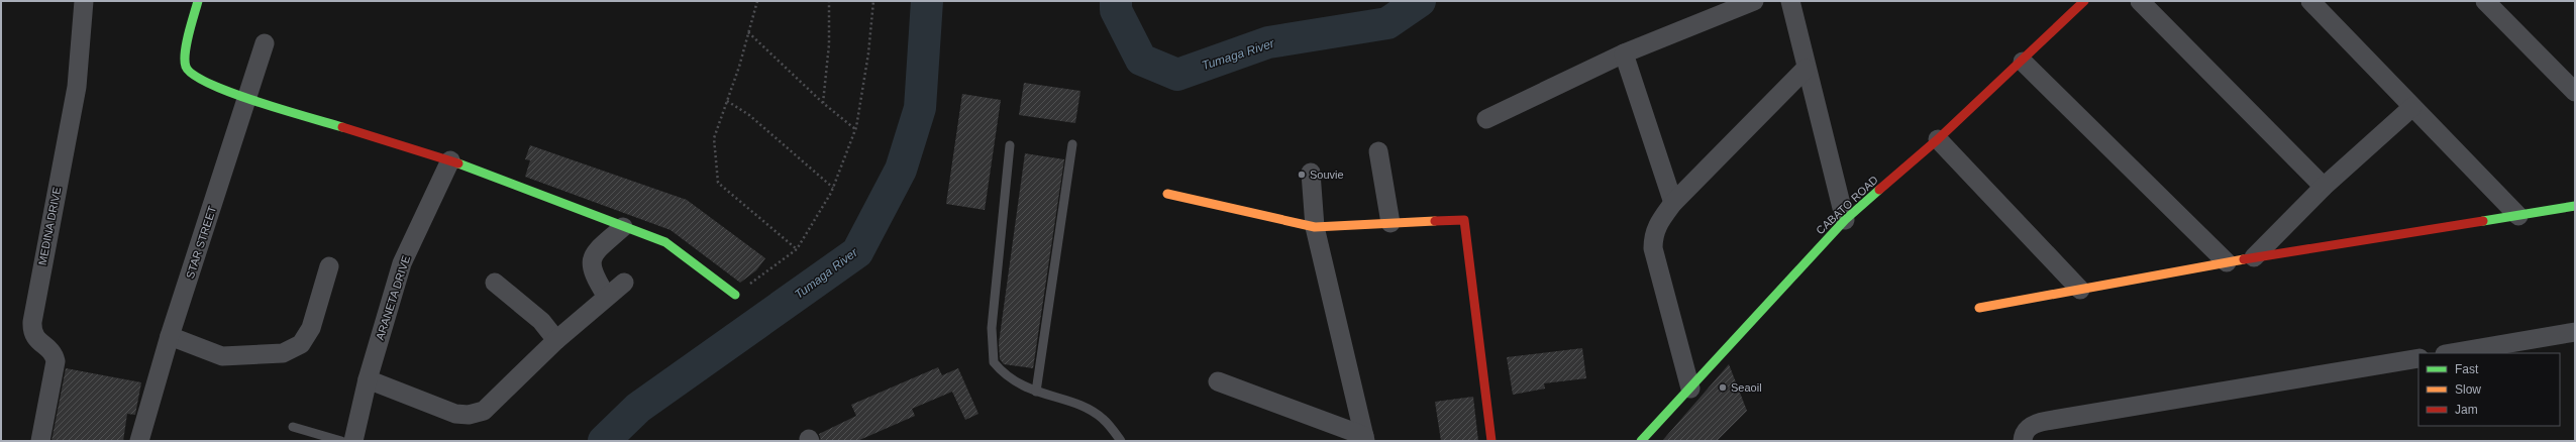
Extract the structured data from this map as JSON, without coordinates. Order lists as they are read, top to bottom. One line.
{"streets":{"street":["CABATO ROAD","MEDINA DRIVE","STAR STREET","ARANETA DRIVE"]},"water":["Tumaga River"],"places":["Souvie","Seaoil"],"legend":["Fast","Slow","Jam"]}
